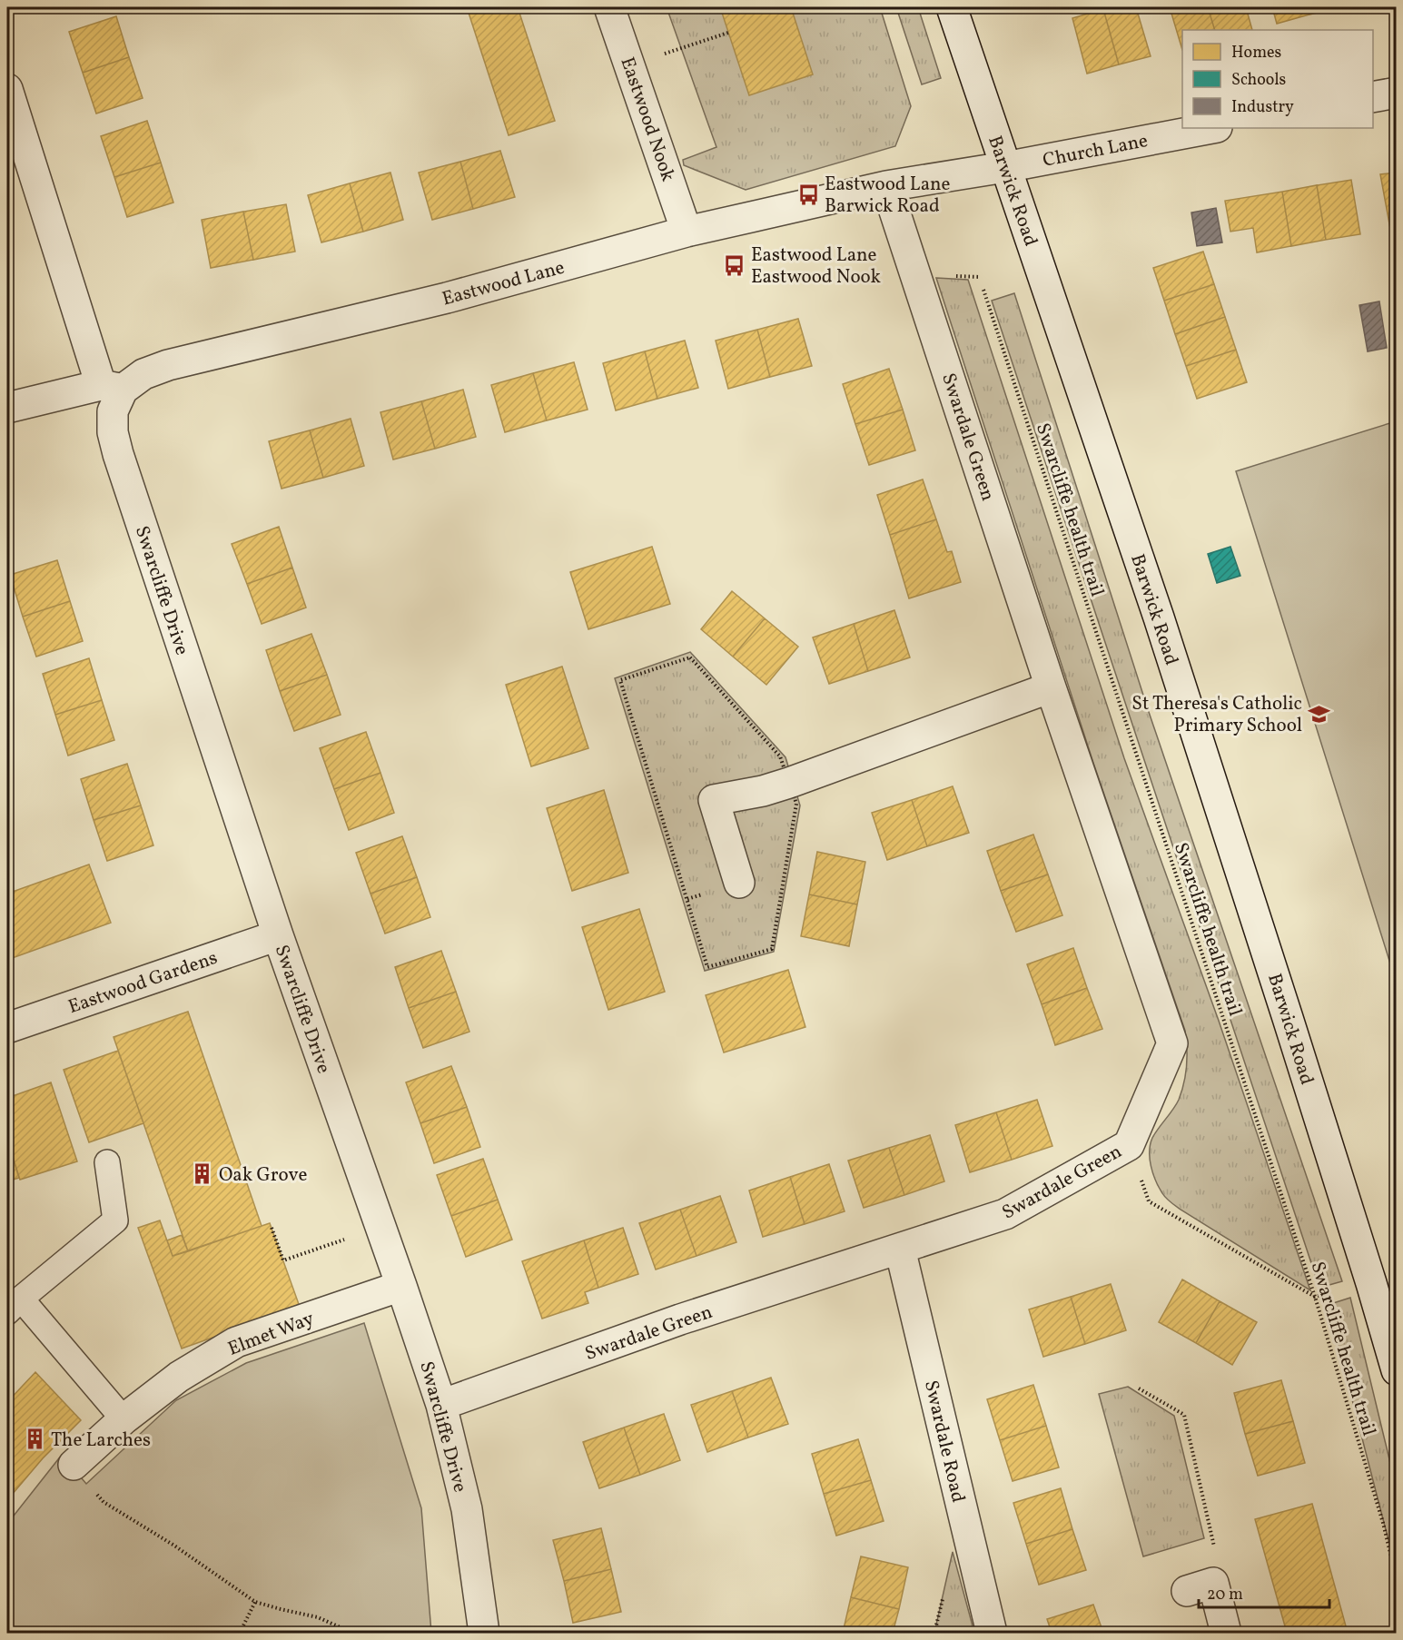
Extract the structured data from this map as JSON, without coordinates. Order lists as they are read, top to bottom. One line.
{"streets":{"street":["Eastwood Nook","Church Lane","Barwick Road","Eastwood Lane","Swardale Green","Swarcliffe Drive","Eastwood Gardens","Elmet Way","Swardale Road"],"path":["Swarcliffe health trail"]},"crossings":[["Eastwood Nook","Eastwood Lane"],["Church Lane","Barwick Road"],["Church Lane","Eastwood Lane"],["Barwick Road","Eastwood Lane"],["Eastwood Lane","Swardale Green"],["Eastwood Lane","Swarcliffe Drive"],["Swardale Green","Swarcliffe Drive"],["Swardale Green","Swardale Road"],["Swarcliffe Drive","Eastwood Gardens"],["Swarcliffe Drive","Elmet Way"]],"places":{"bus stop":["Eastwood Lane Barwick Road","Eastwood Lane Eastwood Nook"],"school or university":["St Theresa's Catholic Primary School"],"building":["Oak Grove","The Larches"]},"legend":["Homes","Schools","Industry"],"scale_bar":"20 m"}
